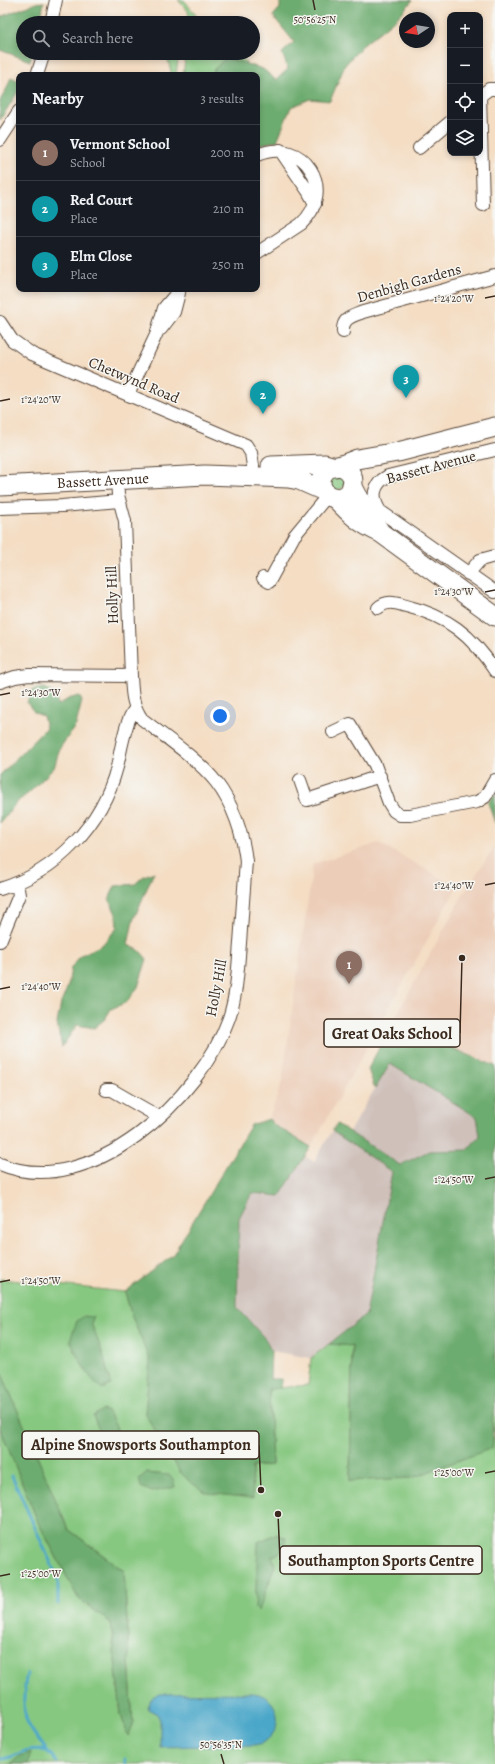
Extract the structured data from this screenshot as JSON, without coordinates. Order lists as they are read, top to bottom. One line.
{"streets":{"main road":["Bassett Avenue"],"street":["Denbigh Gardens","Chetwynd Road","Holly Hill"]},"crossings":[["Chetwynd Road","Bassett Avenue"],["Bassett Avenue","Holly Hill"]],"places":["Great Oaks School","Alpine Snowsports Southampton","Southampton Sports Centre"],"north":"left","page":{"map_buttons":["+","−"],"search":"Search here","heading":["Nearby","3 results"],"list":[{"mark":"1","name":"Vermont School","note":"School","value":"200 m"},{"mark":"2","name":"Red Court","note":"Place","value":"210 m"},{"mark":"3","name":"Elm Close","note":"Place","value":"250 m"}],"pins":["3","2","1"]},"coordinates":["50°56'25\"N","1°24'20\"W","1°24'30\"W","1°24'40\"W","1°24'50\"W","1°25'00\"W","50°56'35\"N"]}
